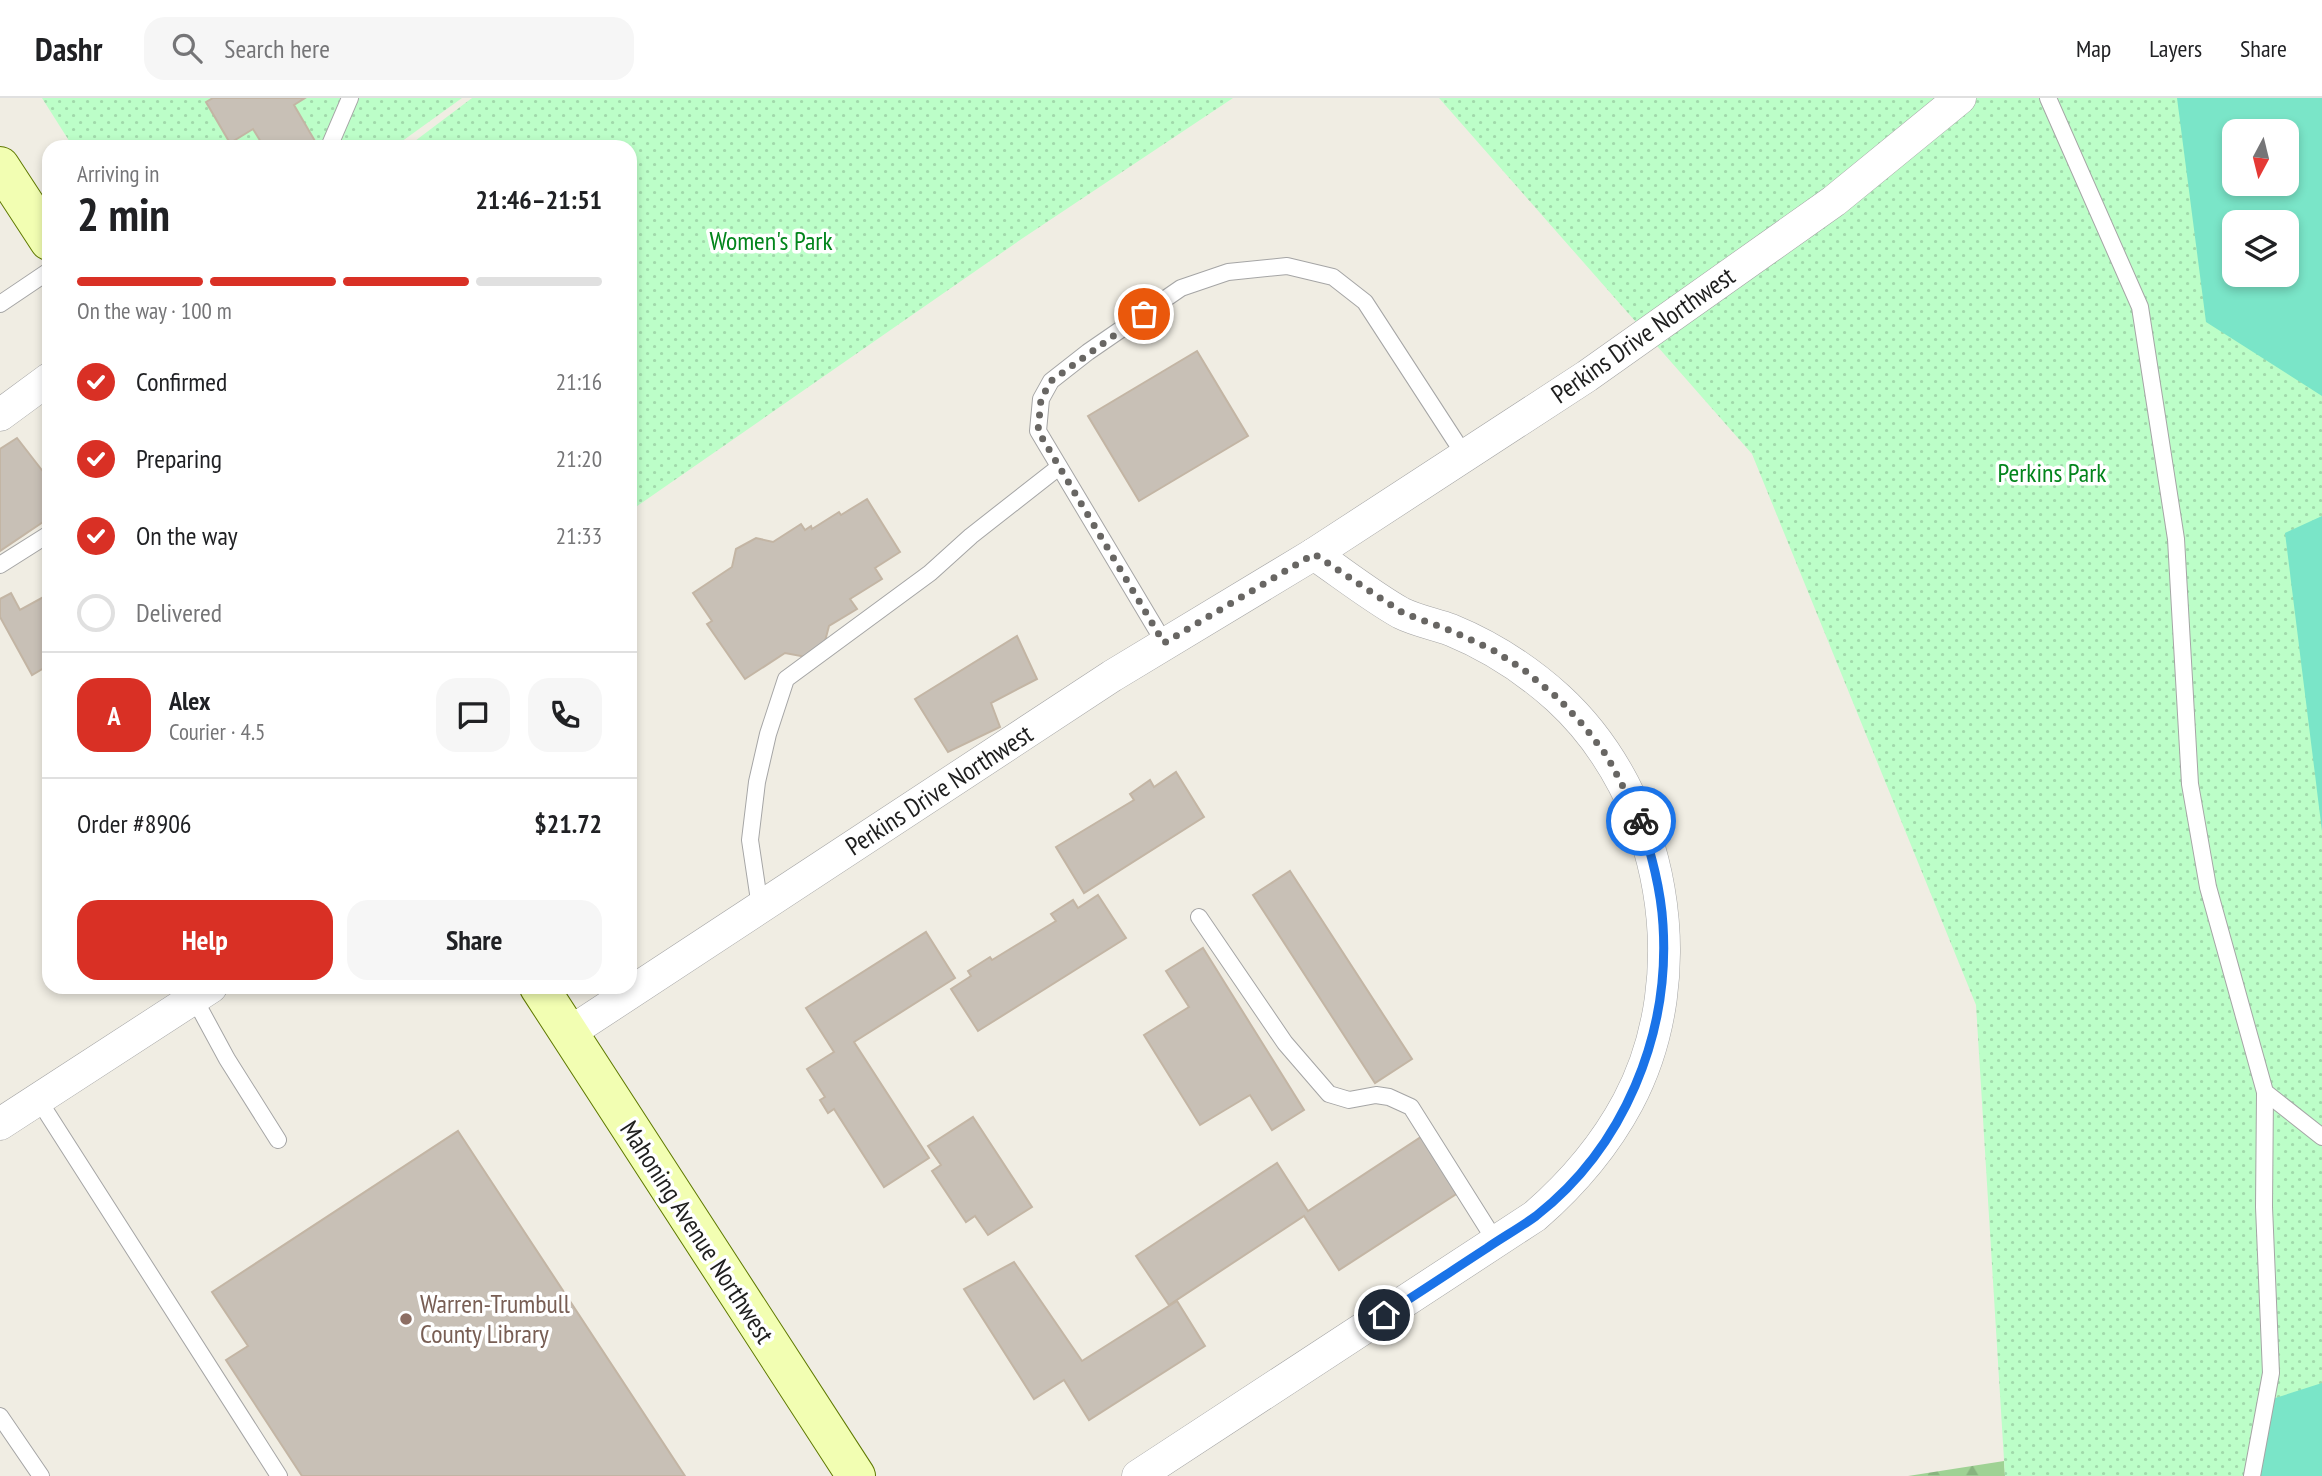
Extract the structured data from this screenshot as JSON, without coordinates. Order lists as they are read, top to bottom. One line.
{"streets":{"main road":["Mahoning Avenue Northwest"],"street":["Perkins Drive Northwest"]},"crossings":[["Perkins Drive Northwest","Mahoning Avenue Northwest"]],"parks":["Women's Park","Perkins Park"],"places":["Warren-Trumbull County Library"],"north":"bottom","page":{"header":"Dashr","search":"Search here","nav":["Map","Layers","Share"],"heading":["2 min","Arriving in","21:46–21:51"],"panel":["Alex","Courier · 4.5","Order #8906","$21.72"],"bar":"On the way · 100 m","list":[["Confirmed","21:16"],["Preparing","21:20"],["On the way","21:33"],"Delivered"],"round":"A","buttons":["Help","Share"]}}
